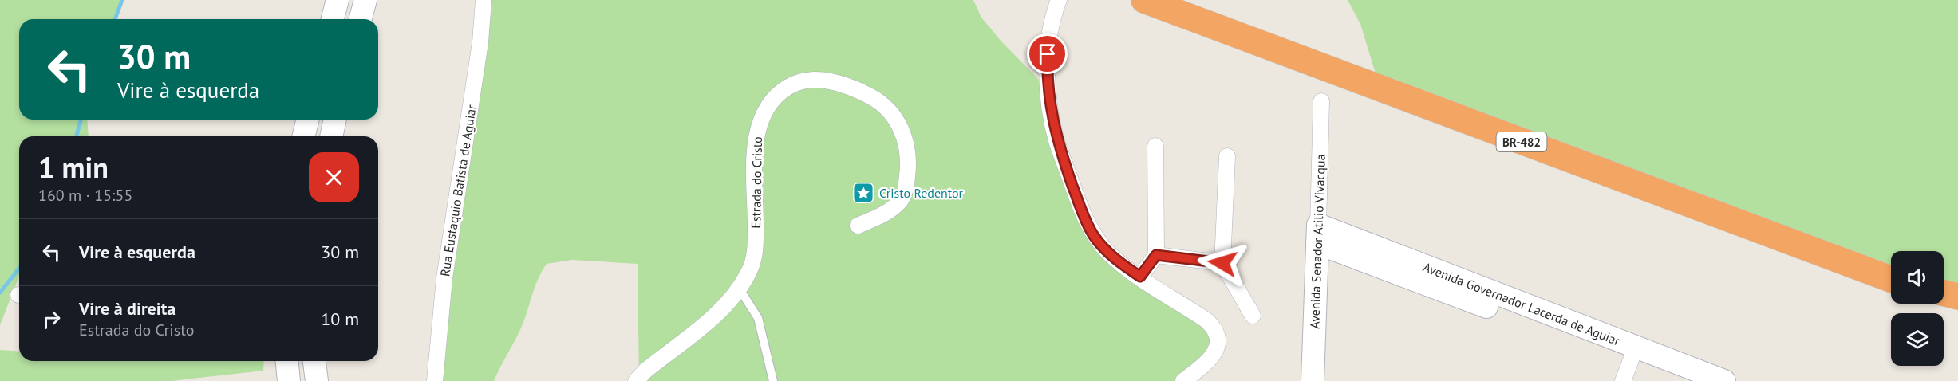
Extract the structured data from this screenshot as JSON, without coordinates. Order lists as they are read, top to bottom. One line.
{"streets":{"highway":["BR-482"],"street":["Estrada do Cristo","Rua Eustaquio Batista de Aguiar","Avenida Senador Atilio Vivacqua","Avenida Governador Lacerda de Aguiar"]},"crossings":[["Avenida Senador Atilio Vivacqua","Avenida Governador Lacerda de Aguiar"]],"places":{"place":["Cristo Redentor"]},"page":{"turn":["30 m","Vire à esquerda"],"heading":["1 min","160 m · 15:55"],"list":[{"name":"Vire à esquerda","value":"30 m"},{"name":"Vire à direita","note":"Estrada do Cristo","value":"10 m"}]}}
